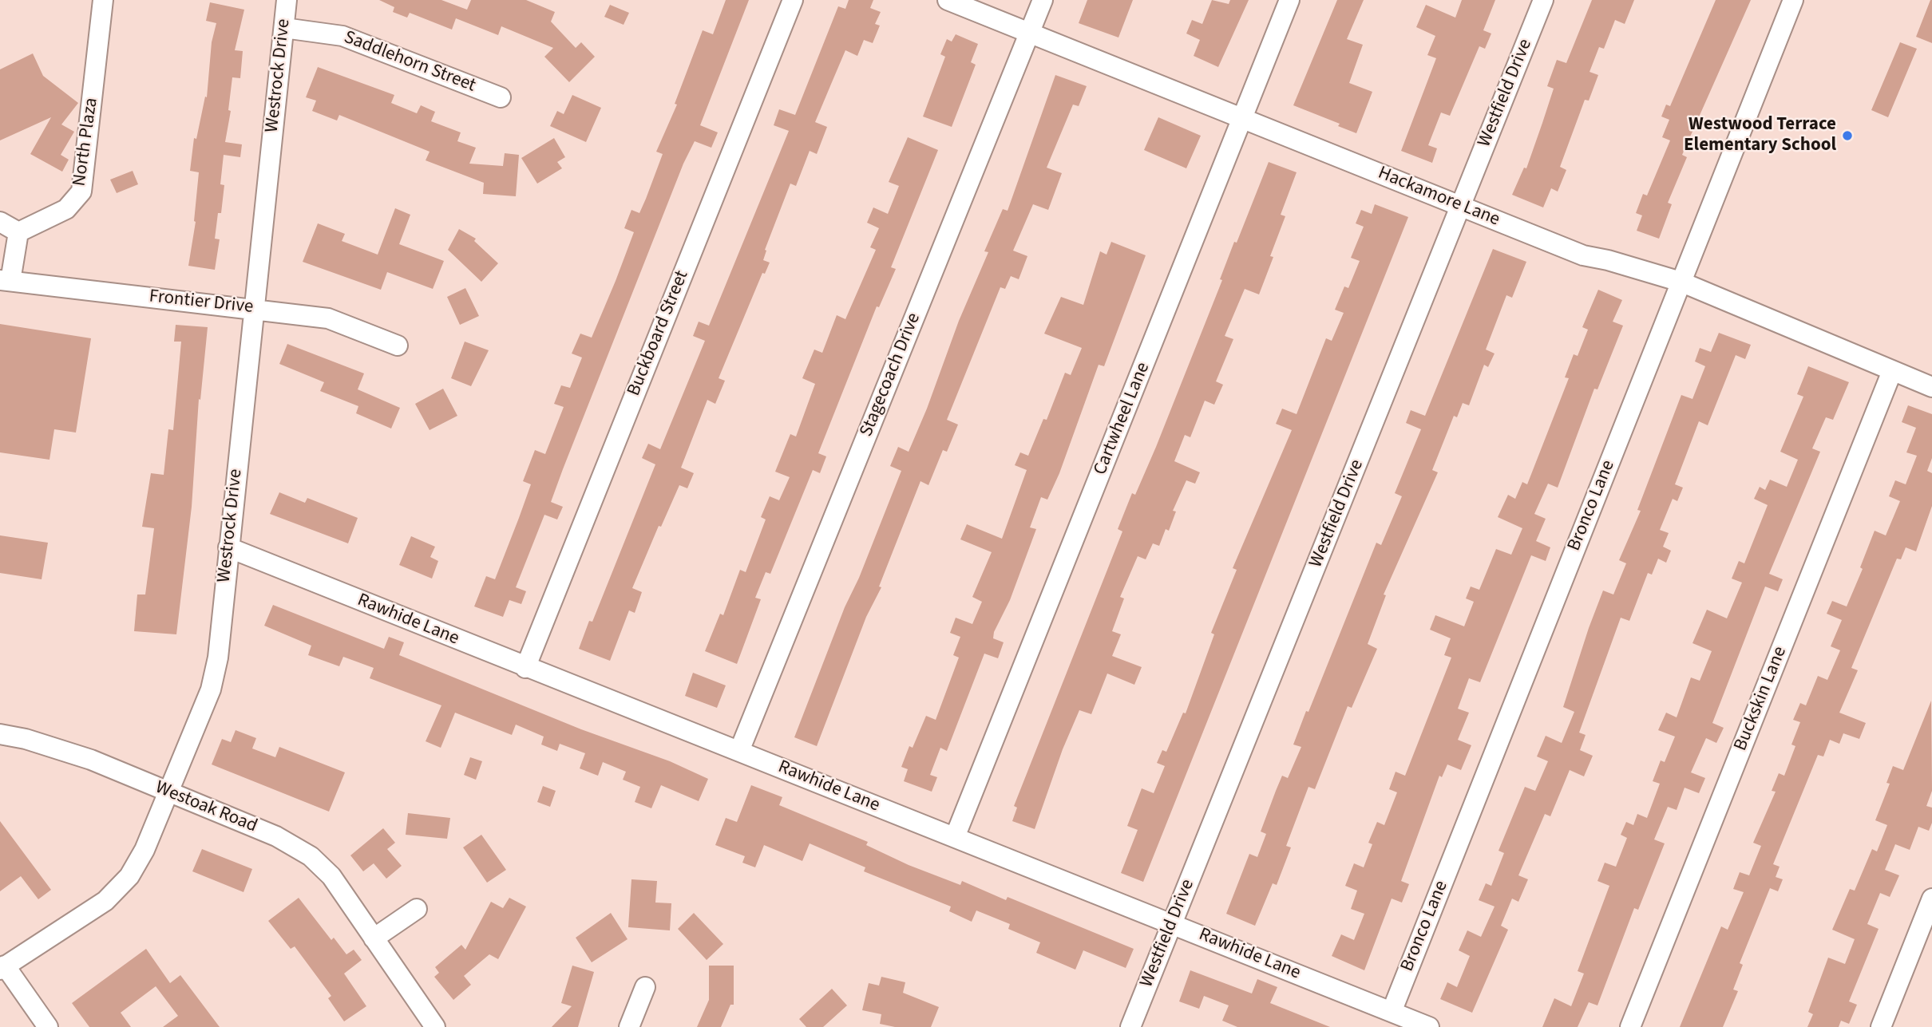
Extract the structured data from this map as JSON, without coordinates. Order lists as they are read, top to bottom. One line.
{"streets":{"street":["Saddlehorn Street","Westrock Drive","Westfield Drive","North Plaza","Hackamore Lane","Frontier Drive","Buckboard Street","Stagecoach Drive","Cartwheel Lane","Bronco Lane","Rawhide Lane","Buckskin Lane","Westoak Road"]},"crossings":[["Saddlehorn Street","Westrock Drive"],["Westrock Drive","Frontier Drive"],["Westrock Drive","Rawhide Lane"],["Westrock Drive","Westoak Road"],["Westfield Drive","Hackamore Lane"],["Westfield Drive","Rawhide Lane"],["Hackamore Lane","Stagecoach Drive"],["Hackamore Lane","Cartwheel Lane"],["Hackamore Lane","Bronco Lane"],["Hackamore Lane","Buckskin Lane"],["Buckboard Street","Rawhide Lane"],["Stagecoach Drive","Rawhide Lane"],["Cartwheel Lane","Rawhide Lane"],["Bronco Lane","Rawhide Lane"]],"places":["Westwood Terrace Elementary School"]}
